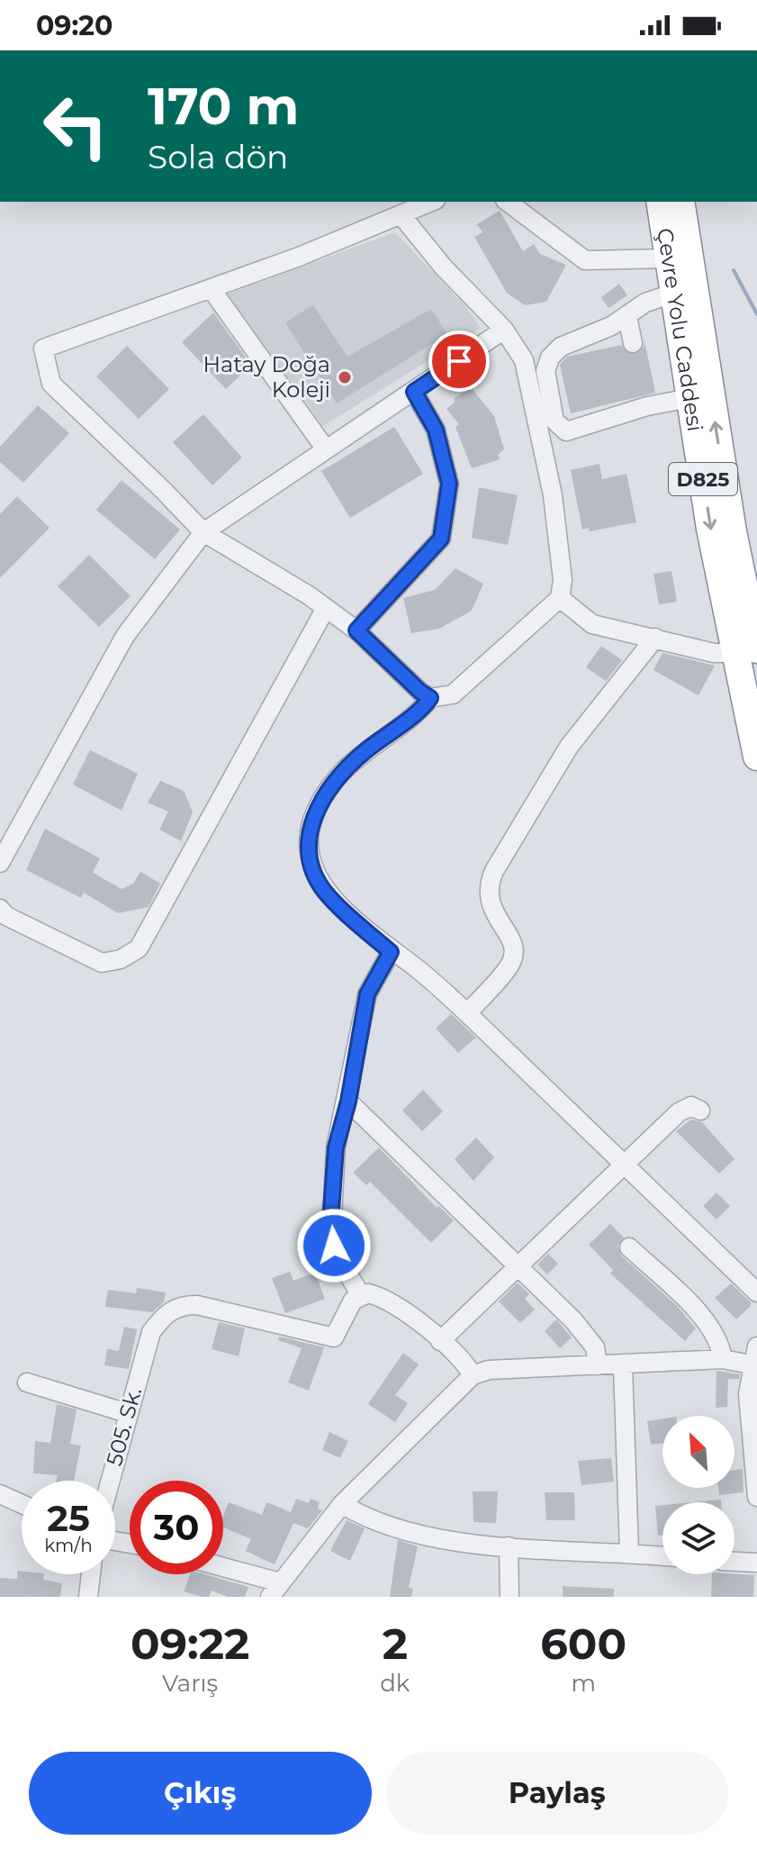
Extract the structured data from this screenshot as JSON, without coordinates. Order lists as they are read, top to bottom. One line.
{"streets":{"highway":["Çevre Yolu Caddesi","D825"],"street":["505. Sk."]},"places":["Hatay Doğa Koleji"],"north":"top left","page":{"status":"09:20","turn":["170 m","Sola dön"],"speed":"25 km/h","limit":"30","eta":["09:22","Varış","2","dk","600","m"],"buttons":["Çıkış","Paylaş"]}}
